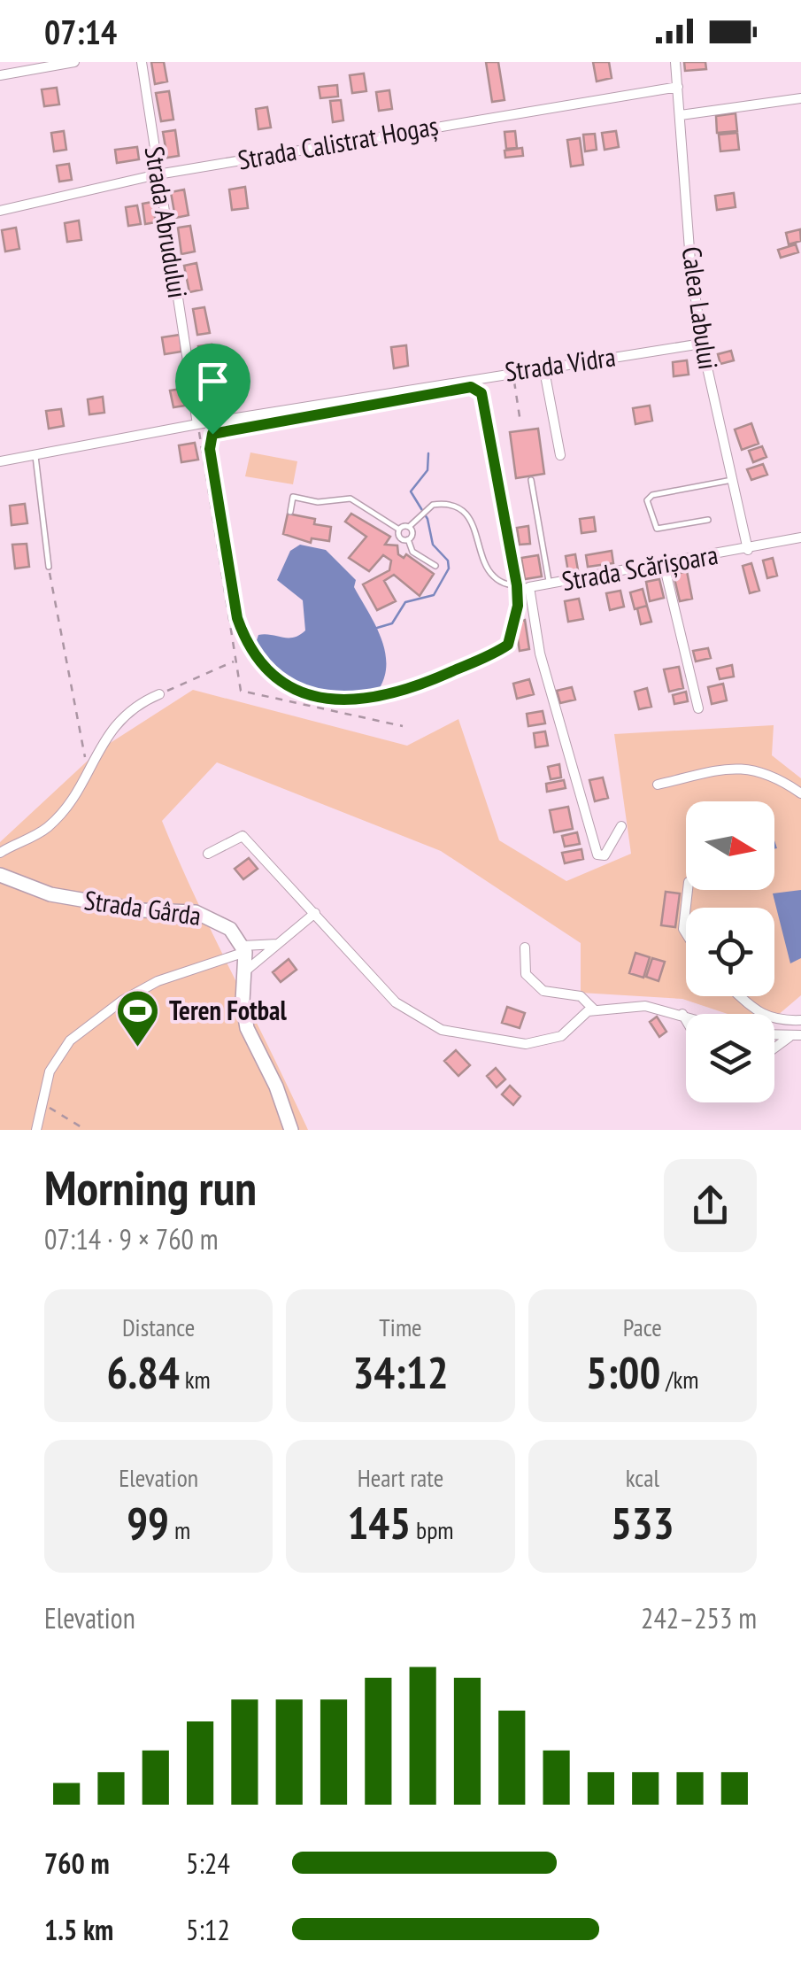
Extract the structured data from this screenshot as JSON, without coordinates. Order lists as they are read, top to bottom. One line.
{"streets":{"street":["Strada Calistrat Hogaș","Strada Abrudului","Calea Labului","Strada Vidra","Strada Scărișoara","Strada Gârda"]},"crossings":[["Strada Calistrat Hogaș","Strada Abrudului"],["Strada Calistrat Hogaș","Calea Labului"],["Strada Abrudului","Strada Vidra"],["Calea Labului","Strada Vidra"],["Calea Labului","Strada Scărișoara"]],"places":{"sports":["Teren Fotbal"]},"north":"right","page":{"status":"07:14","heading":["Morning run","07:14 · 9 × 760 m"],"stats":[["Distance","6.84 km"],["Time","34:12"],["Pace","5:00 /km"],["Elevation","99 m"],["Heart rate","145 bpm"],["kcal","533"]],"chart":["Elevation","242–253 m"],"list":[{"name":"760 m","note":"5:24"},{"name":"1.5 km","note":"5:12"}]}}
